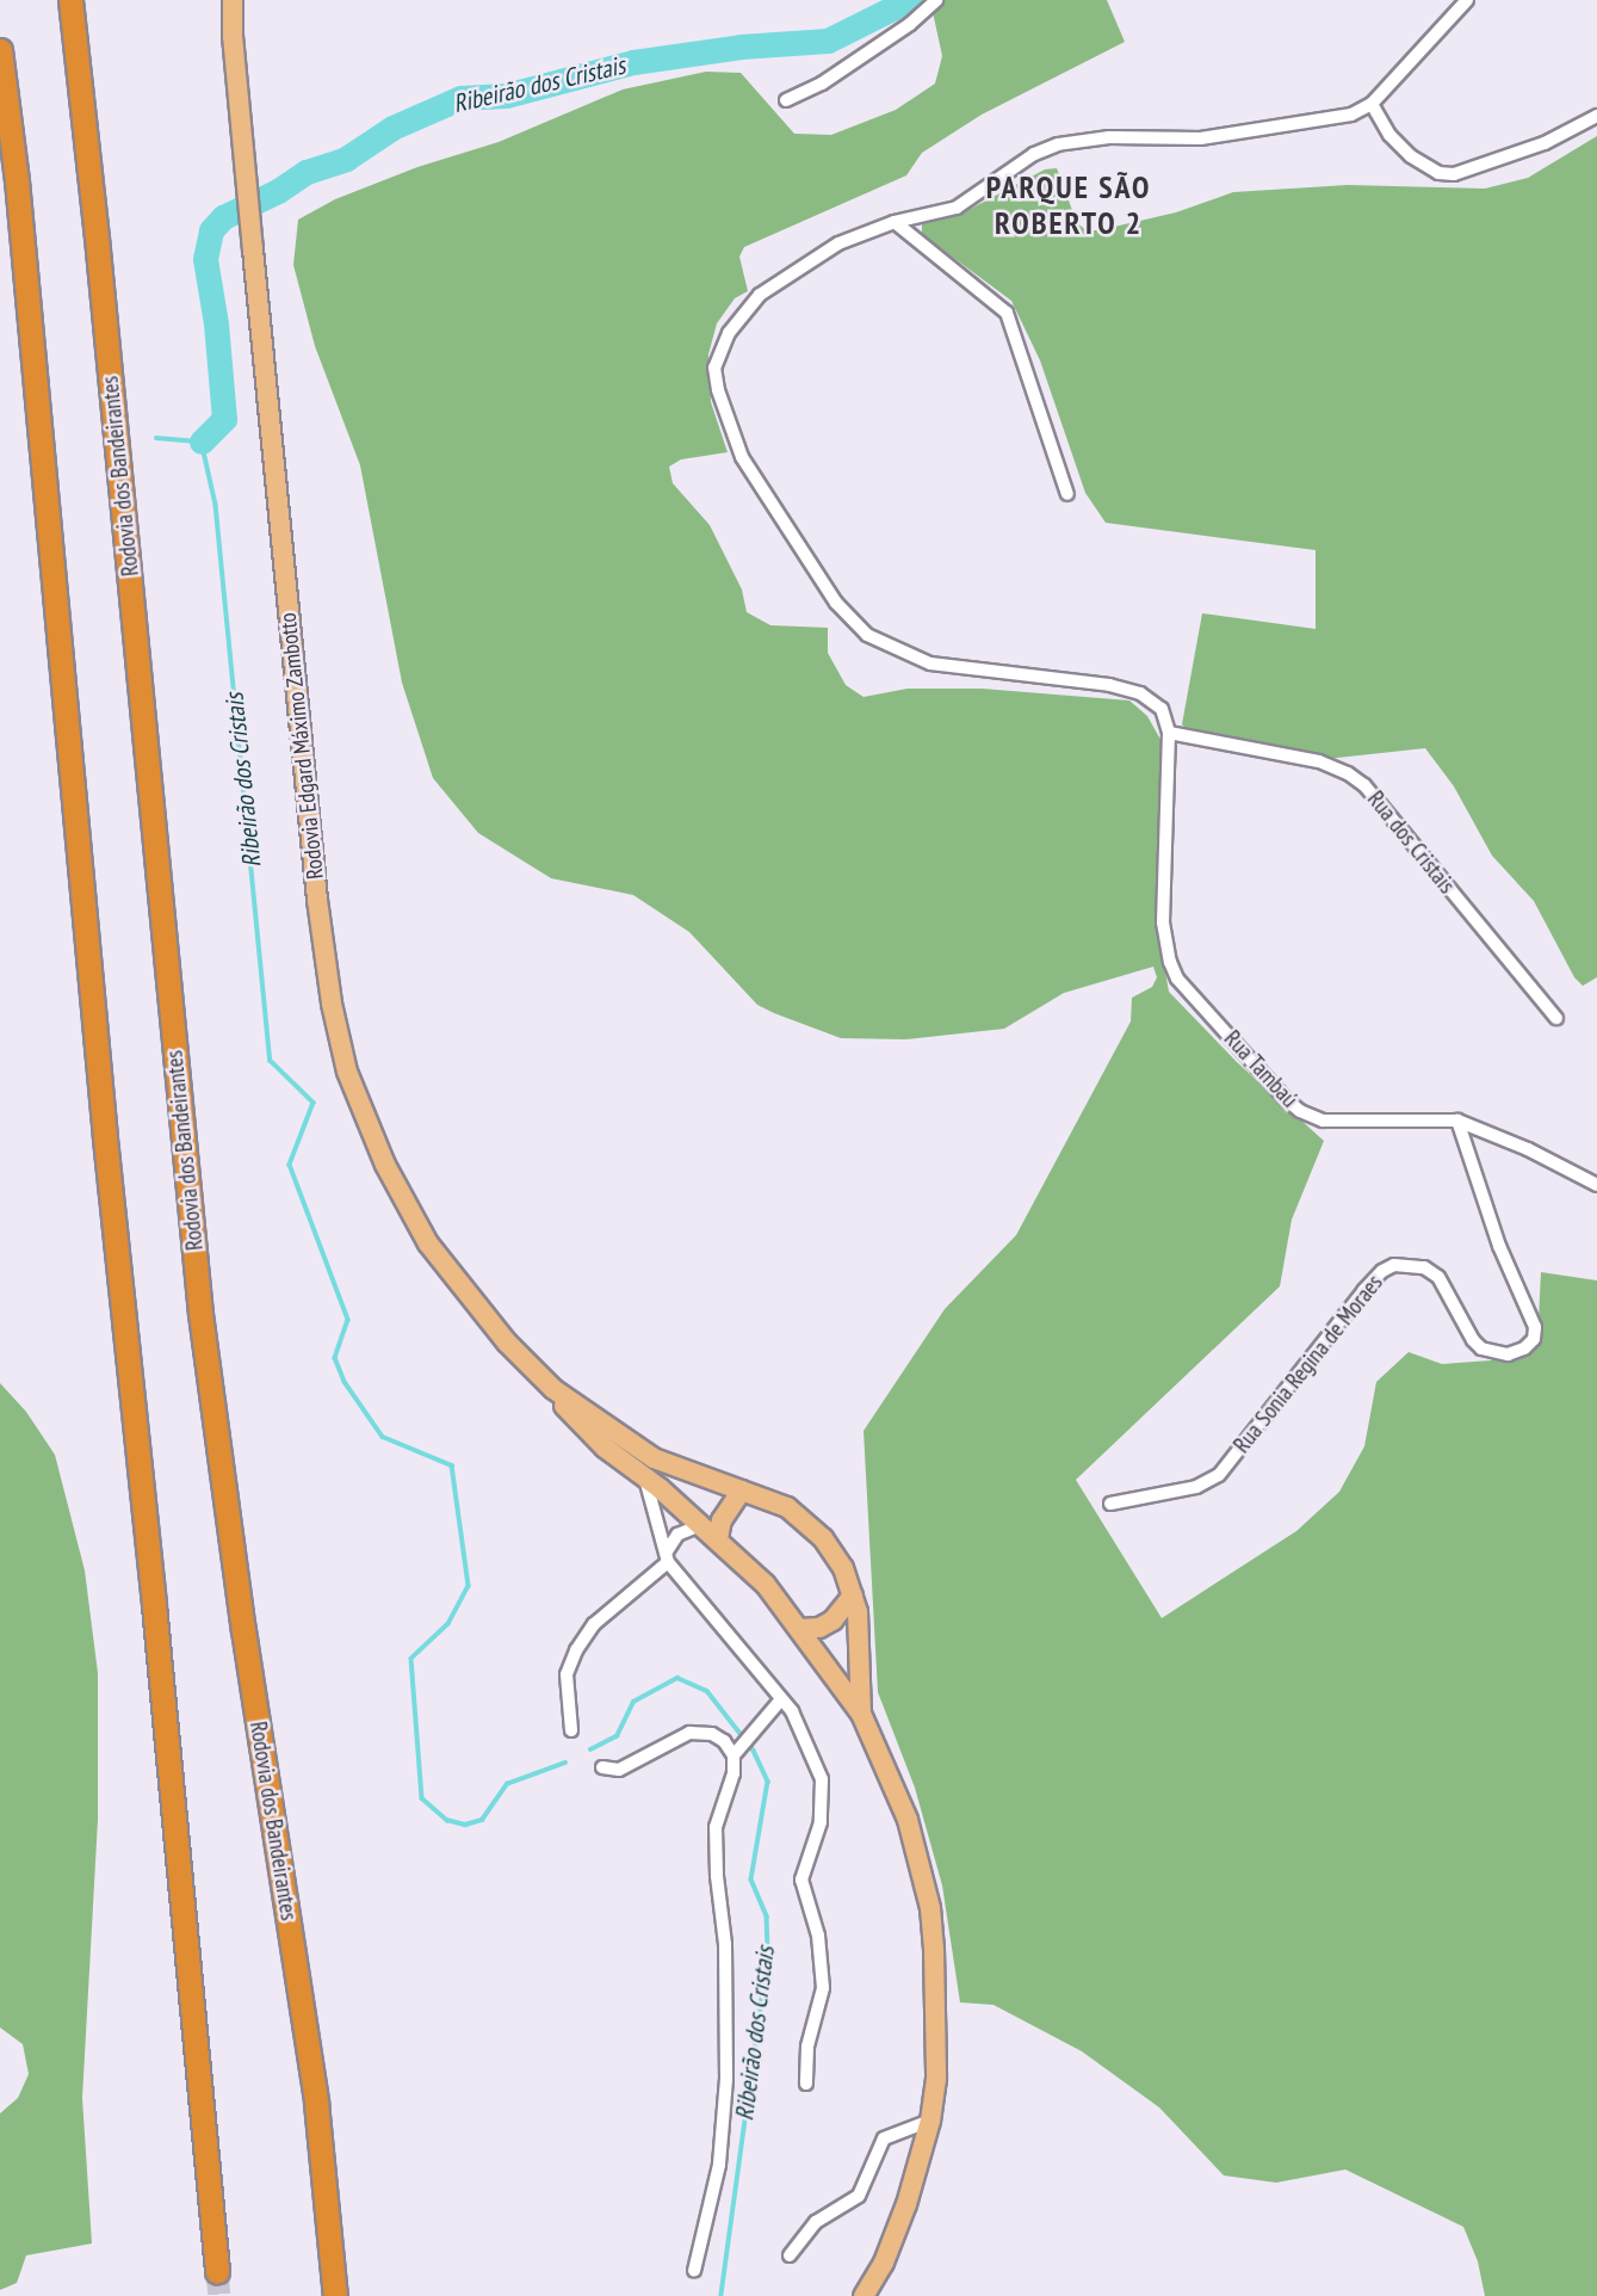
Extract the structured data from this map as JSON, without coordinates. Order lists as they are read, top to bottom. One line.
{"streets":{"highway":["Rodovia dos Bandeirantes"],"main road":["Rodovia Edgard Máximo Zambotto"],"street":["Rua dos Cristais","Rua Tambaú","Rua Sonia Regina de Moraes"]},"crossings":[["Rua dos Cristais","Rua Tambaú"],["Rua Tambaú","Rua Sonia Regina de Moraes"]],"districts":["PARQUE SÃO ROBERTO 2"],"water":["Ribeirão dos Cristais"]}
